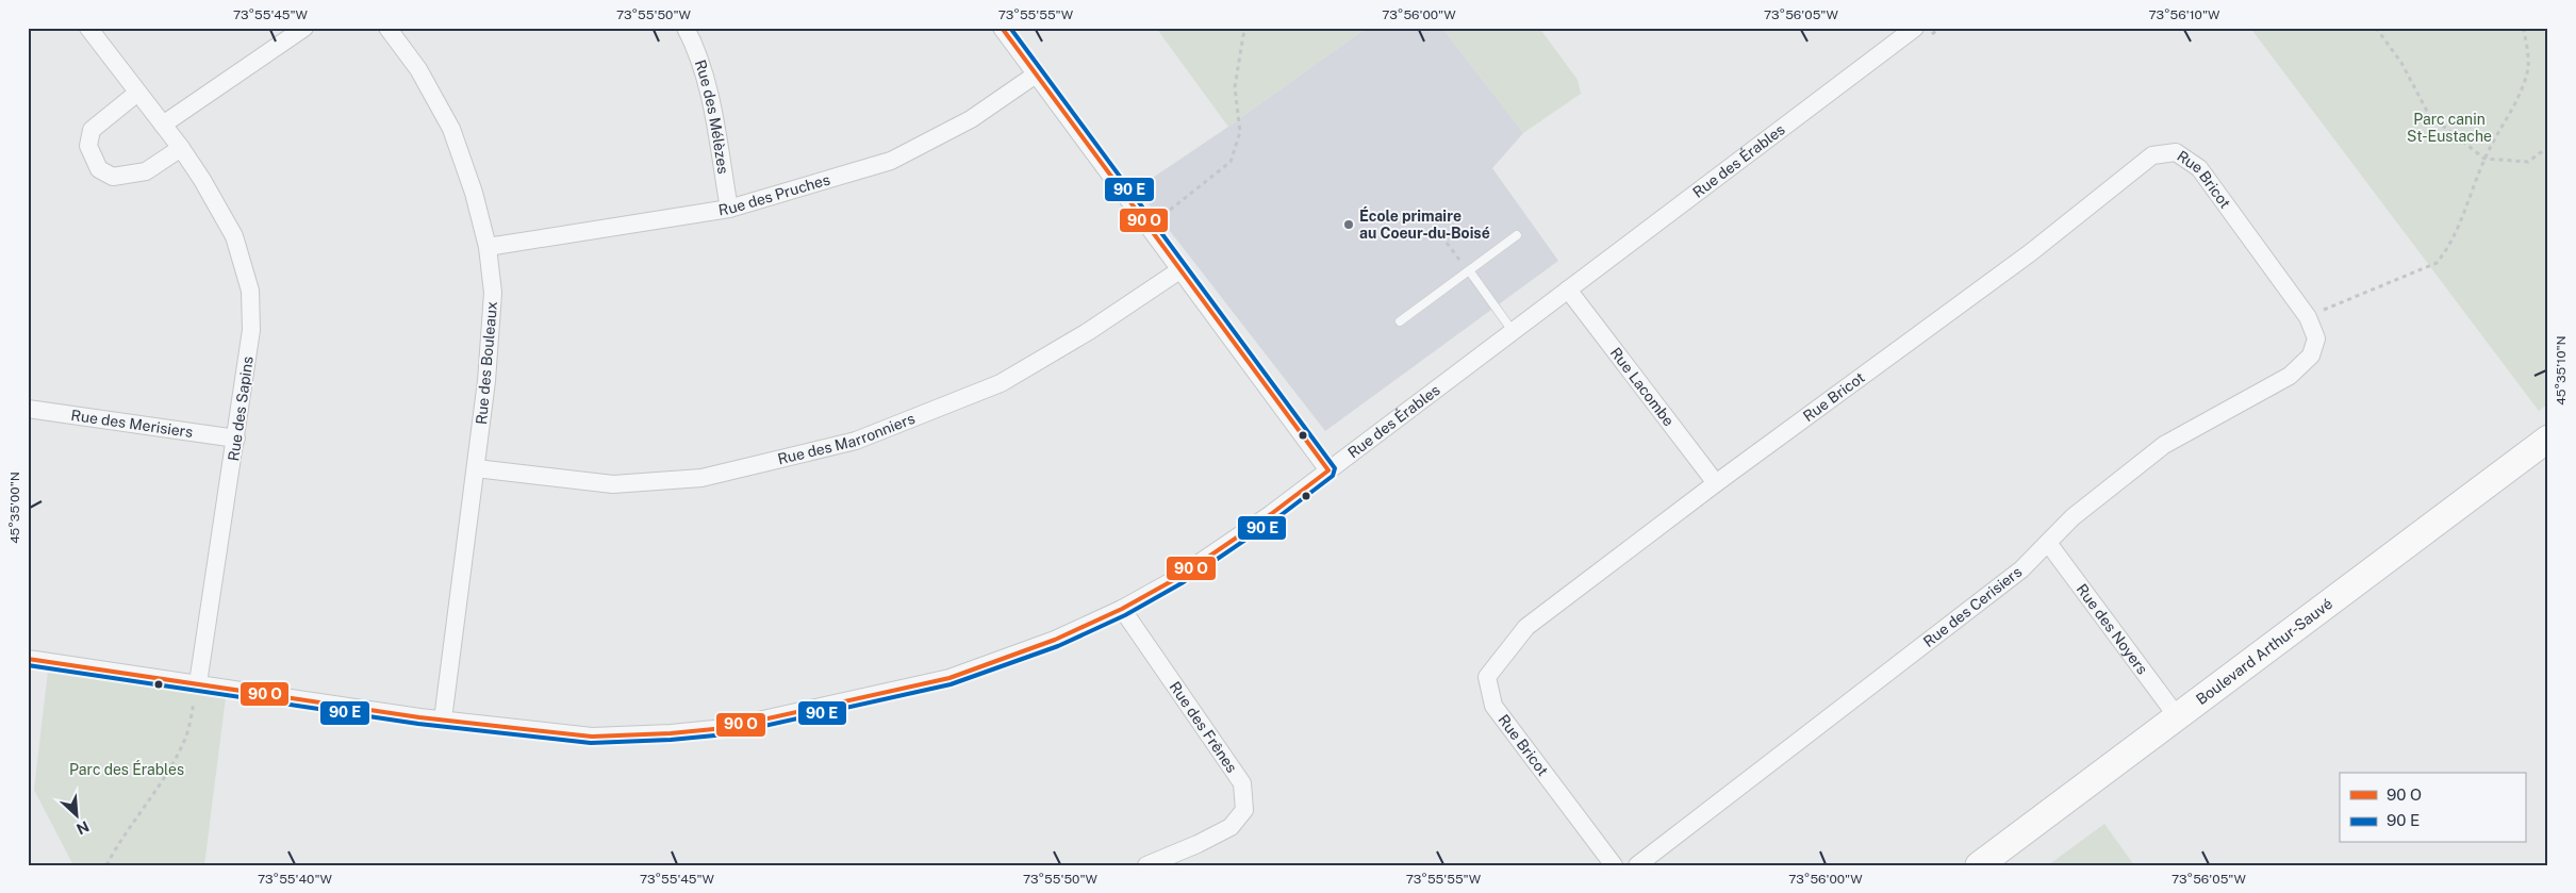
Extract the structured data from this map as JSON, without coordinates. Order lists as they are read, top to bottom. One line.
{"streets":{"main road":["Boulevard Arthur-Sauvé"],"street":["Rue des Mélèzes","Rue des Érables","Rue Bricot","Rue des Pruches","Rue des Bouleaux","Rue Lacombe","Rue des Sapins","Rue des Merisiers","Rue des Marronniers","Rue des Cerisiers","Rue des Noyers","Rue des Frênes"]},"crossings":[["Rue des Mélèzes","Rue des Pruches"],["Rue des Érables","Rue des Bouleaux"],["Rue des Érables","Rue Lacombe"],["Rue des Érables","Rue des Sapins"],["Rue des Érables","Rue des Frênes"],["Rue Bricot","Rue Lacombe"],["Rue Bricot","Rue des Cerisiers"],["Rue des Pruches","Rue des Bouleaux"],["Rue des Bouleaux","Rue des Marronniers"],["Rue des Sapins","Rue des Merisiers"],["Rue des Cerisiers","Rue des Noyers"],["Rue des Noyers","Boulevard Arthur-Sauvé"]],"parks":["Parc canin St-Eustache","Parc des Érables"],"places":["École primaire au Coeur‑du‑Boisé"],"legend":["90 O","90 E"],"north":"bottom right","coordinates":["73°55'45\"W","73°55'50\"W","73°55'55\"W","73°56'00\"W","73°56'05\"W","73°56'10\"W","45°35'10\"N","45°35'00\"N","73°55'40\"W"]}
